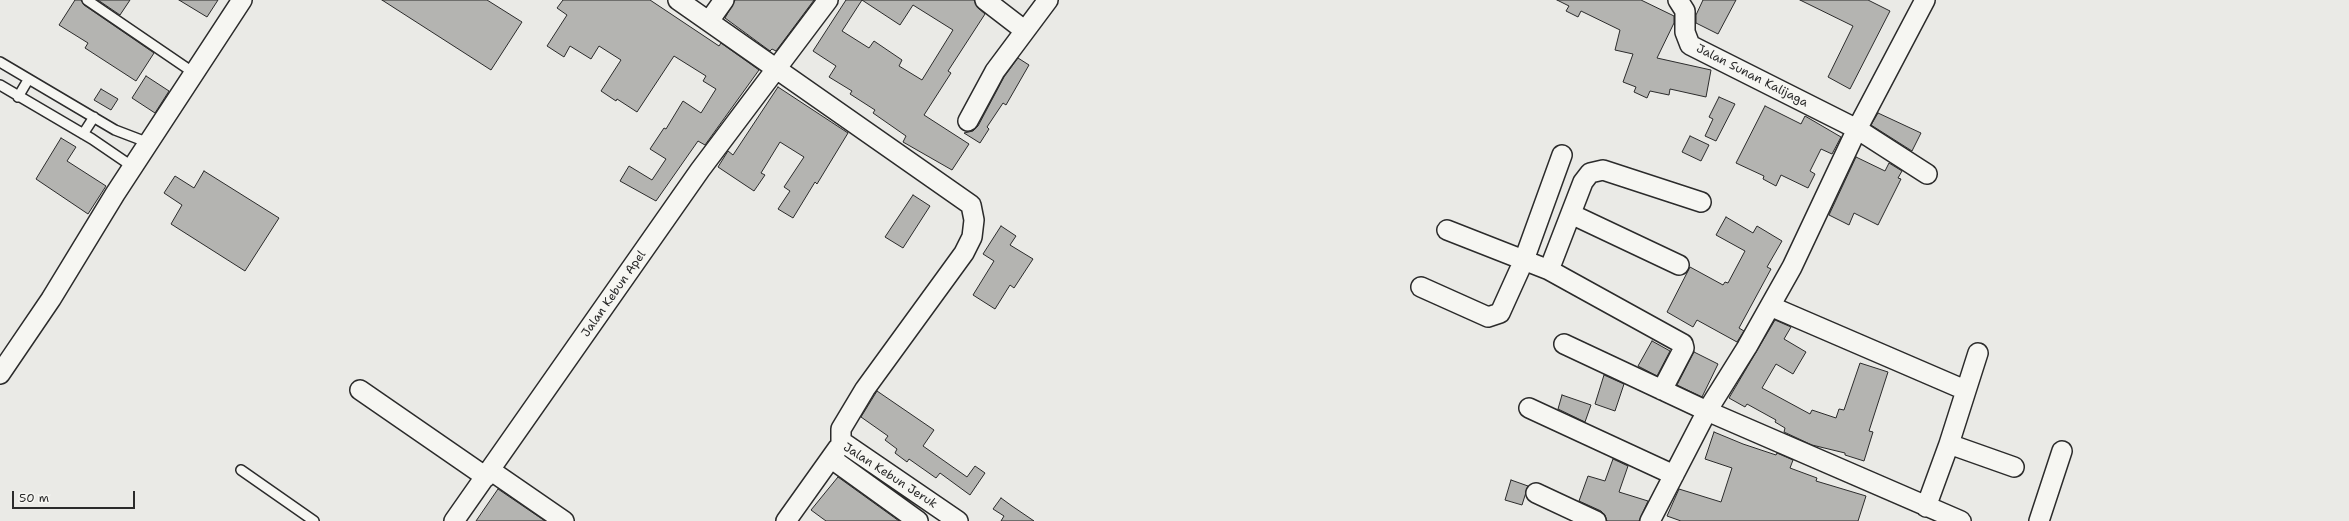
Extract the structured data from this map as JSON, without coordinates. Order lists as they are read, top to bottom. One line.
{"streets":{"street":["Jalan Sunan Kalijaga","Jalan Kebun Apel","Jalan Kebun Jeruk"]},"scale_bar":"50 m"}
